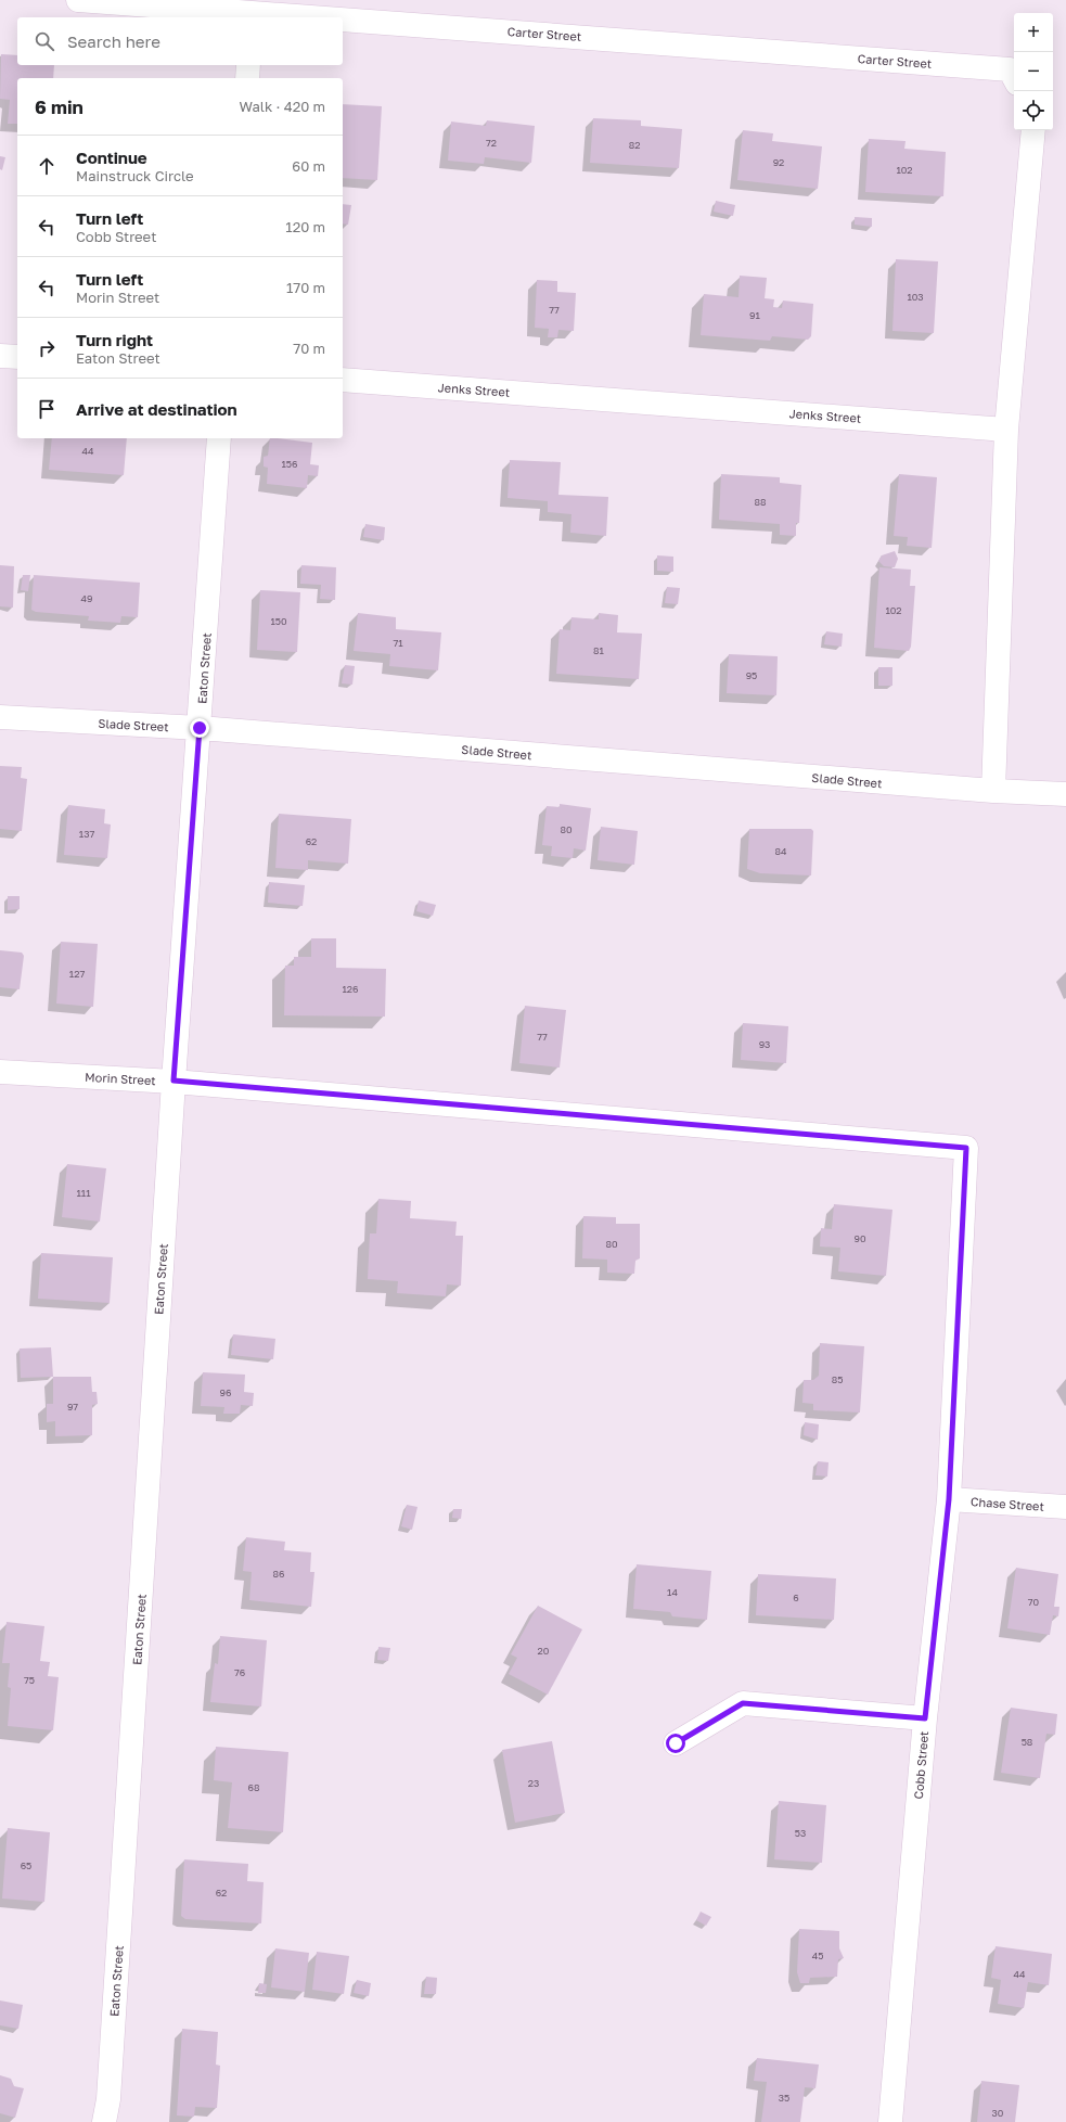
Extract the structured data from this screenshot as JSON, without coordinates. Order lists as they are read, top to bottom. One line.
{"streets":{"street":["Carter Street","Jenks Street","Eaton Street","Slade Street","Morin Street","Chase Street","Cobb Street"]},"crossings":[["Eaton Street","Slade Street"],["Eaton Street","Morin Street"],["Morin Street","Cobb Street"],["Chase Street","Cobb Street"]],"house_numbers":["72","82","92","102","103","77","91","44","156","88","49","102","150","71","81","95","80","137","62","84","127","126","77","93","111","90","80","85","96","97","86","14","6","70","20","76","75","58","23","68","53","65","62","45","44","35","30"],"page":{"map_buttons":["+","−"],"search":"Search here","heading":["6 min","Walk · 420 m"],"list":[["Continue","Mainstruck Circle","60 m"],["Turn left","Cobb Street","120 m"],["Turn left","Morin Street","170 m"],["Turn right","Eaton Street","70 m"],"Arrive at destination"]}}
